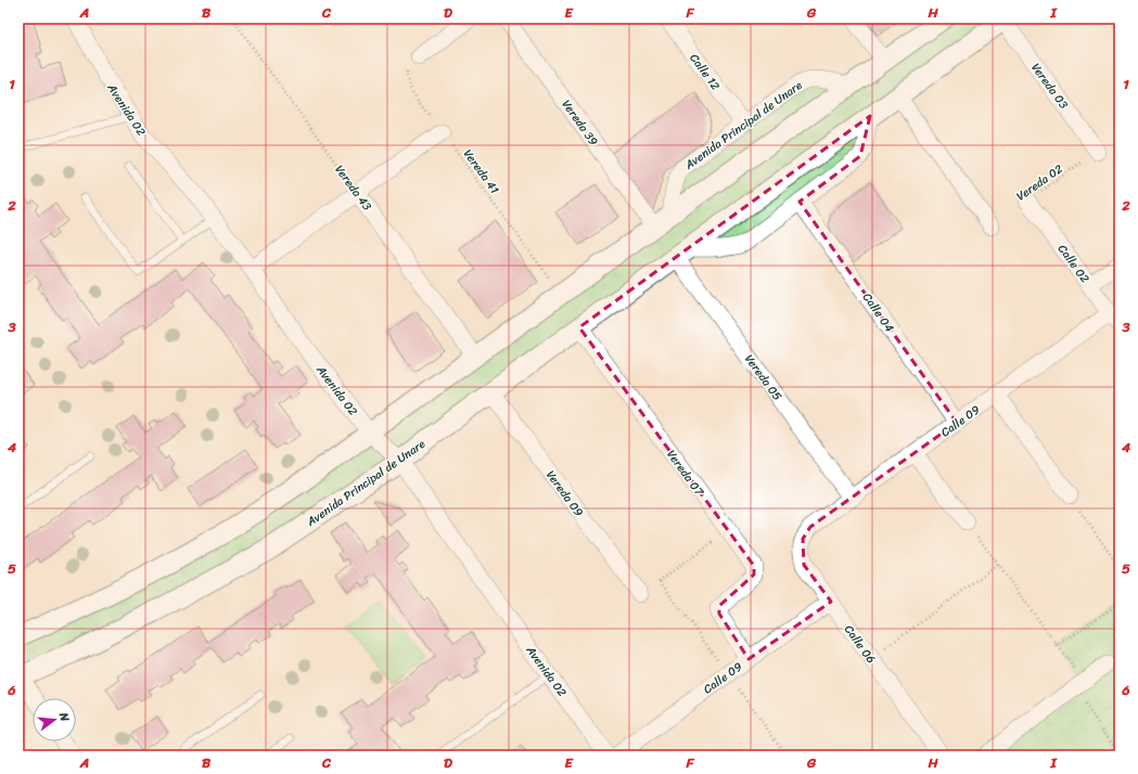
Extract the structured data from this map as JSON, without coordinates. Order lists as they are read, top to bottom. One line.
{"streets":{"street":["Calle 12","Vereda 03","Avenida 02","Vereda 39","Avenida Principal de Unare","Vereda 43","Calle 02","Calle 04","Vereda 05","Calle 09","Vereda 07","Vereda 09","Calle 06"],"path":["Vereda 41","Vereda 02"]},"crossings":[["Calle 12","Avenida Principal de Unare"],["Vereda 03","Avenida Principal de Unare"],["Vereda 03","Vereda 02"],["Avenida 02","Avenida Principal de Unare"],["Avenida Principal de Unare","Vereda 05"],["Avenida Principal de Unare","Vereda 07"],["Avenida Principal de Unare","Vereda 09"],["Vereda 02","Calle 02"],["Calle 02","Calle 09"],["Calle 04","Calle 09"],["Vereda 05","Calle 09"],["Calle 09","Vereda 07"],["Calle 09","Calle 06"]],"north":"right","grid":{"columns":["A","B","C","D","E","F","G","H","I"],"rows":["1","2","3","4","5","6"]}}
